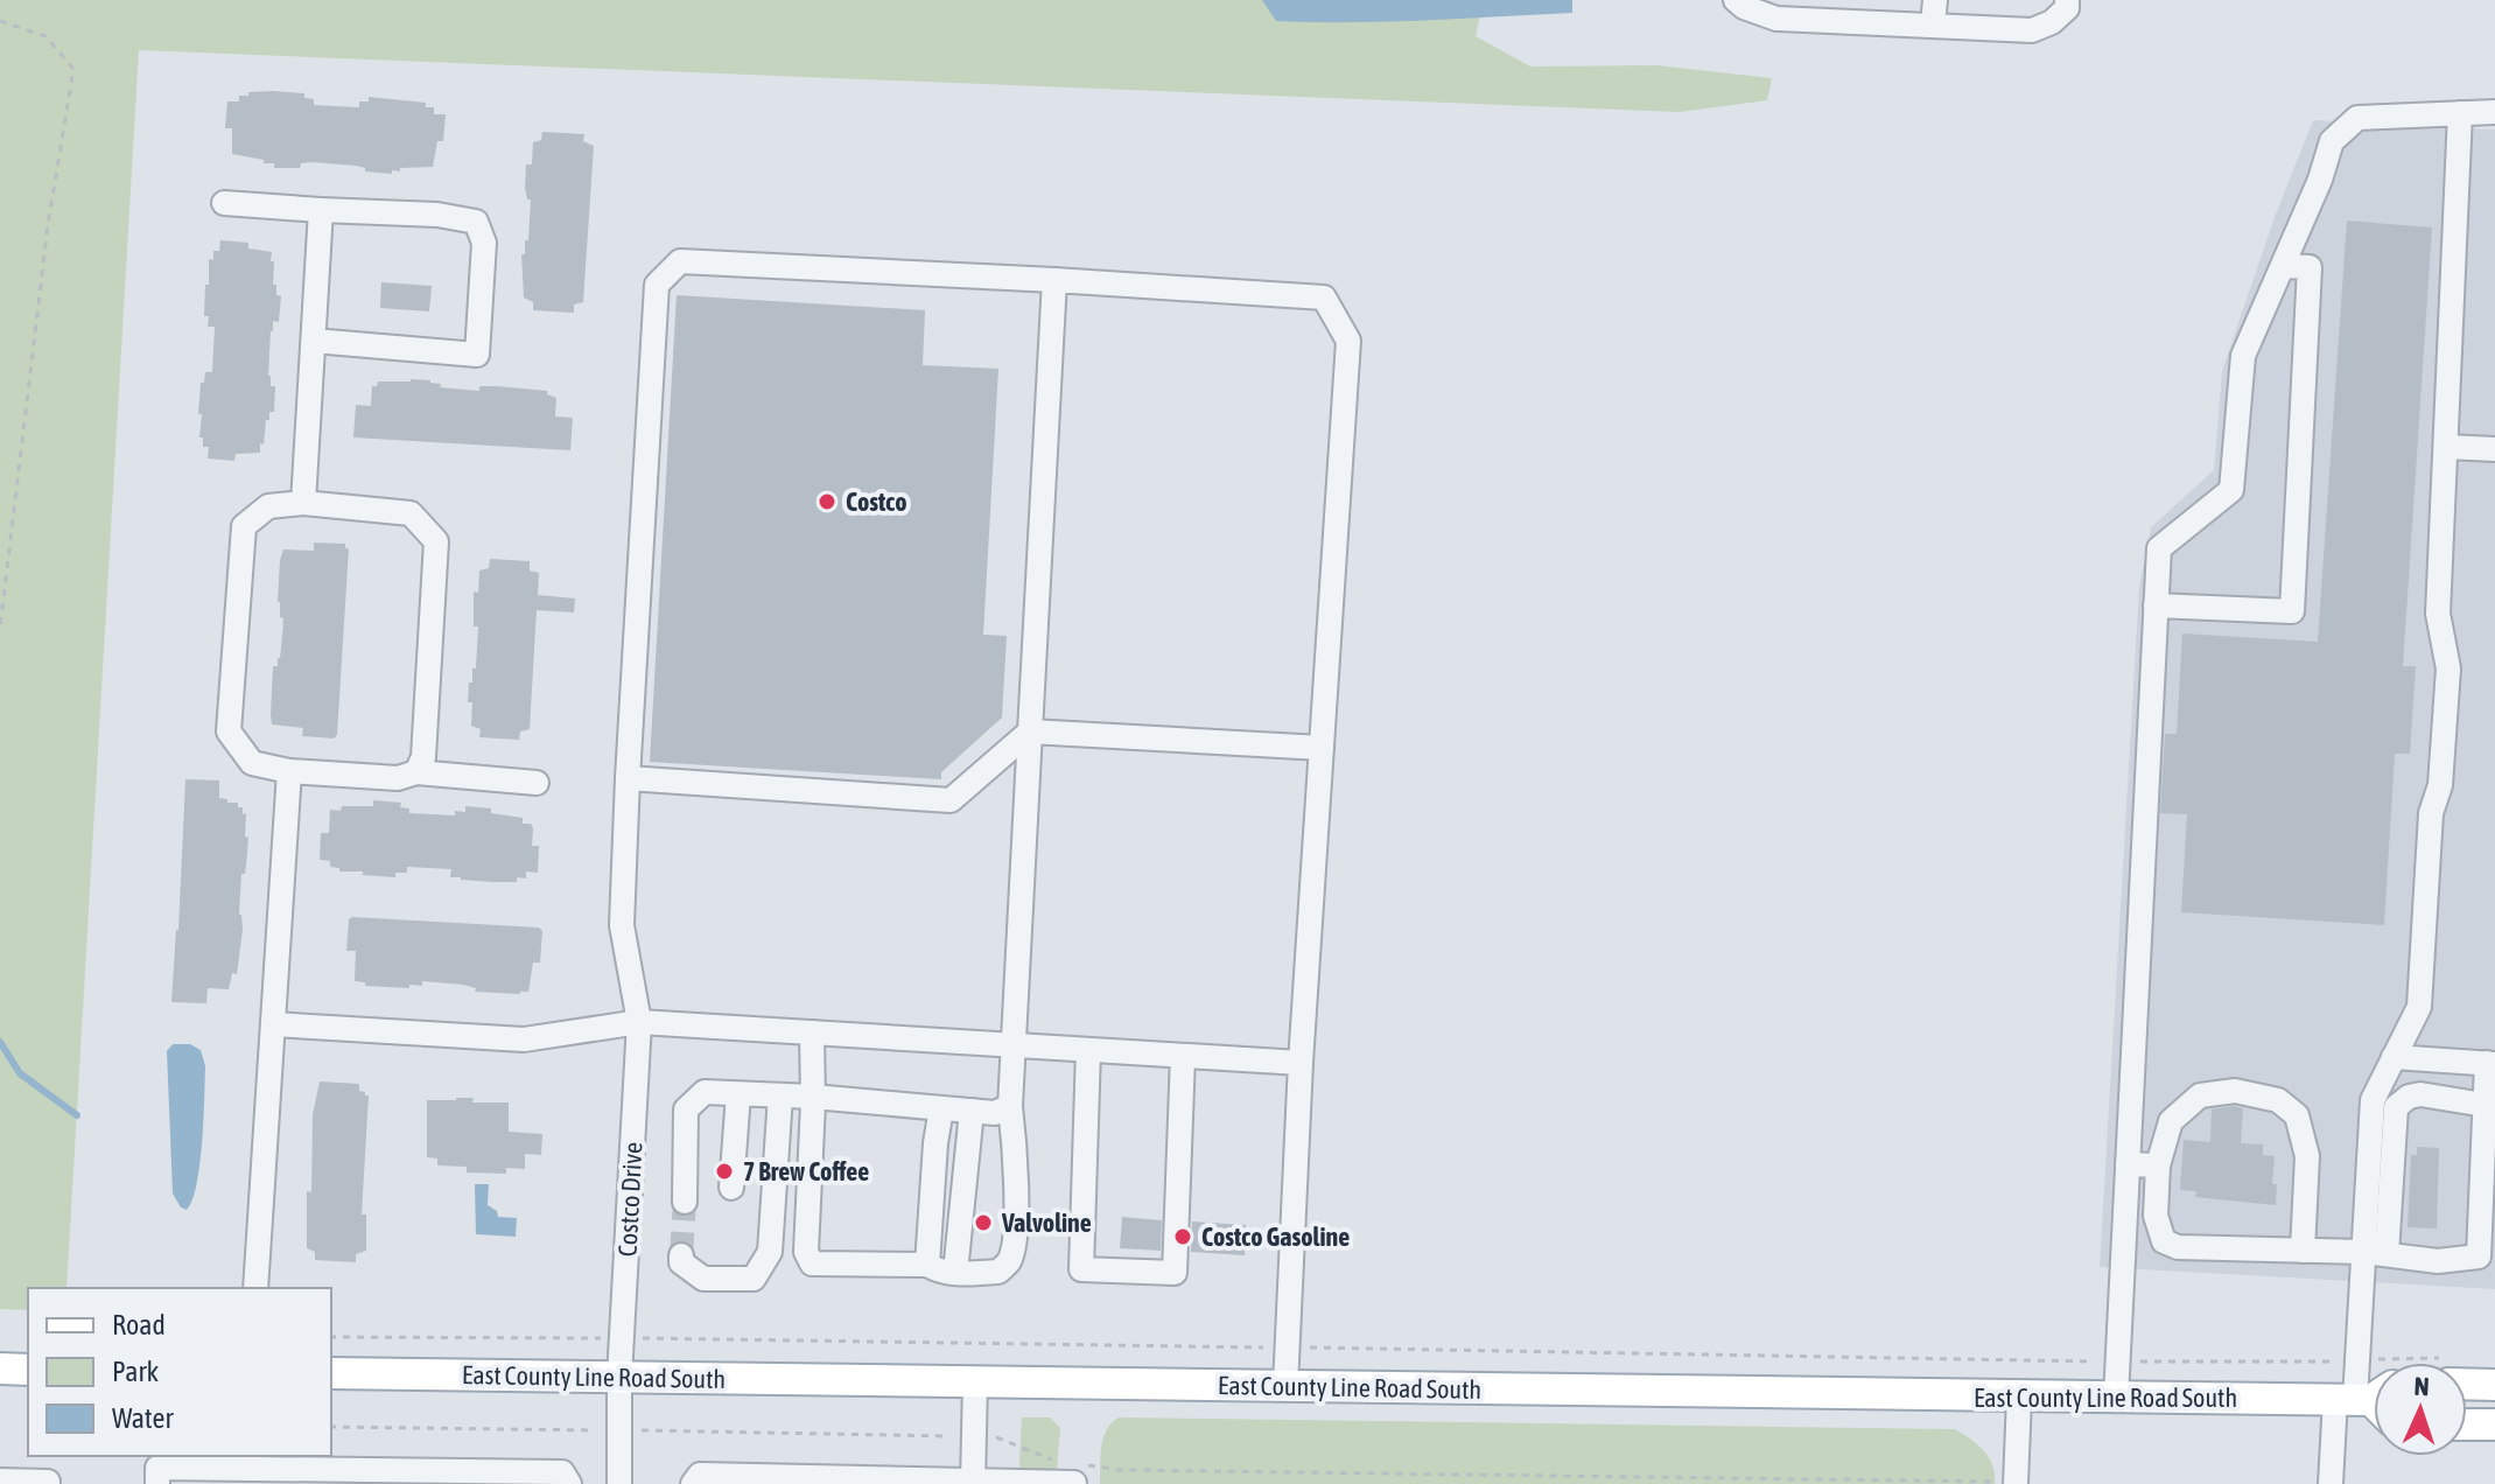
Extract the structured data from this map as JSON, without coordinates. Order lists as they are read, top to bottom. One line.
{"streets":{"main road":["East County Line Road South"],"lane":["Costco Drive"]},"crossings":[["Costco Drive","East County Line Road South"]],"places":["Costco","7 Brew Coffee","Valvoline","Costco Gasoline"],"legend":["Road","Park","Water"],"north":"top"}
